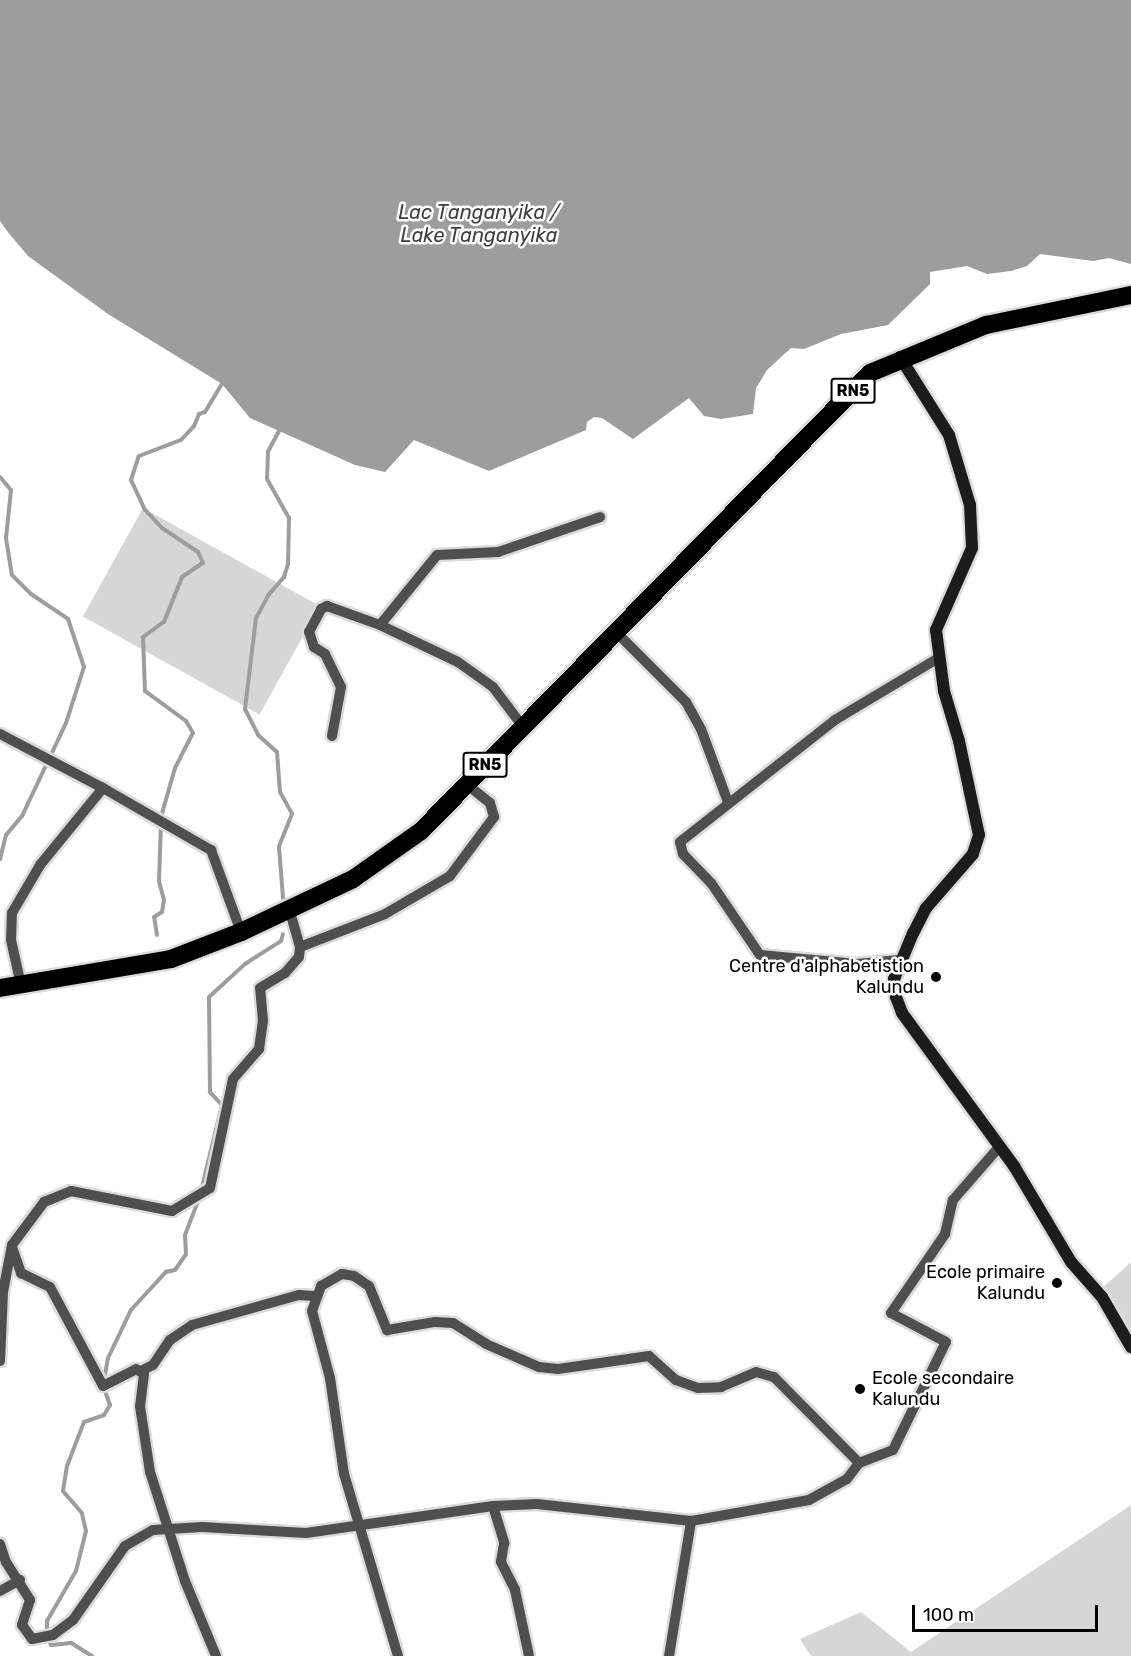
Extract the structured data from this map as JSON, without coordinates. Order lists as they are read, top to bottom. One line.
{"streets":{"highway":["RN5"]},"water":["Lac Tanganyika / Lake Tanganyika"],"places":["Centre d'alphabetistion Kalundu","Ecole primaire Kalundu","Ecole secondaire Kalundu"],"scale_bar":"100 m"}
